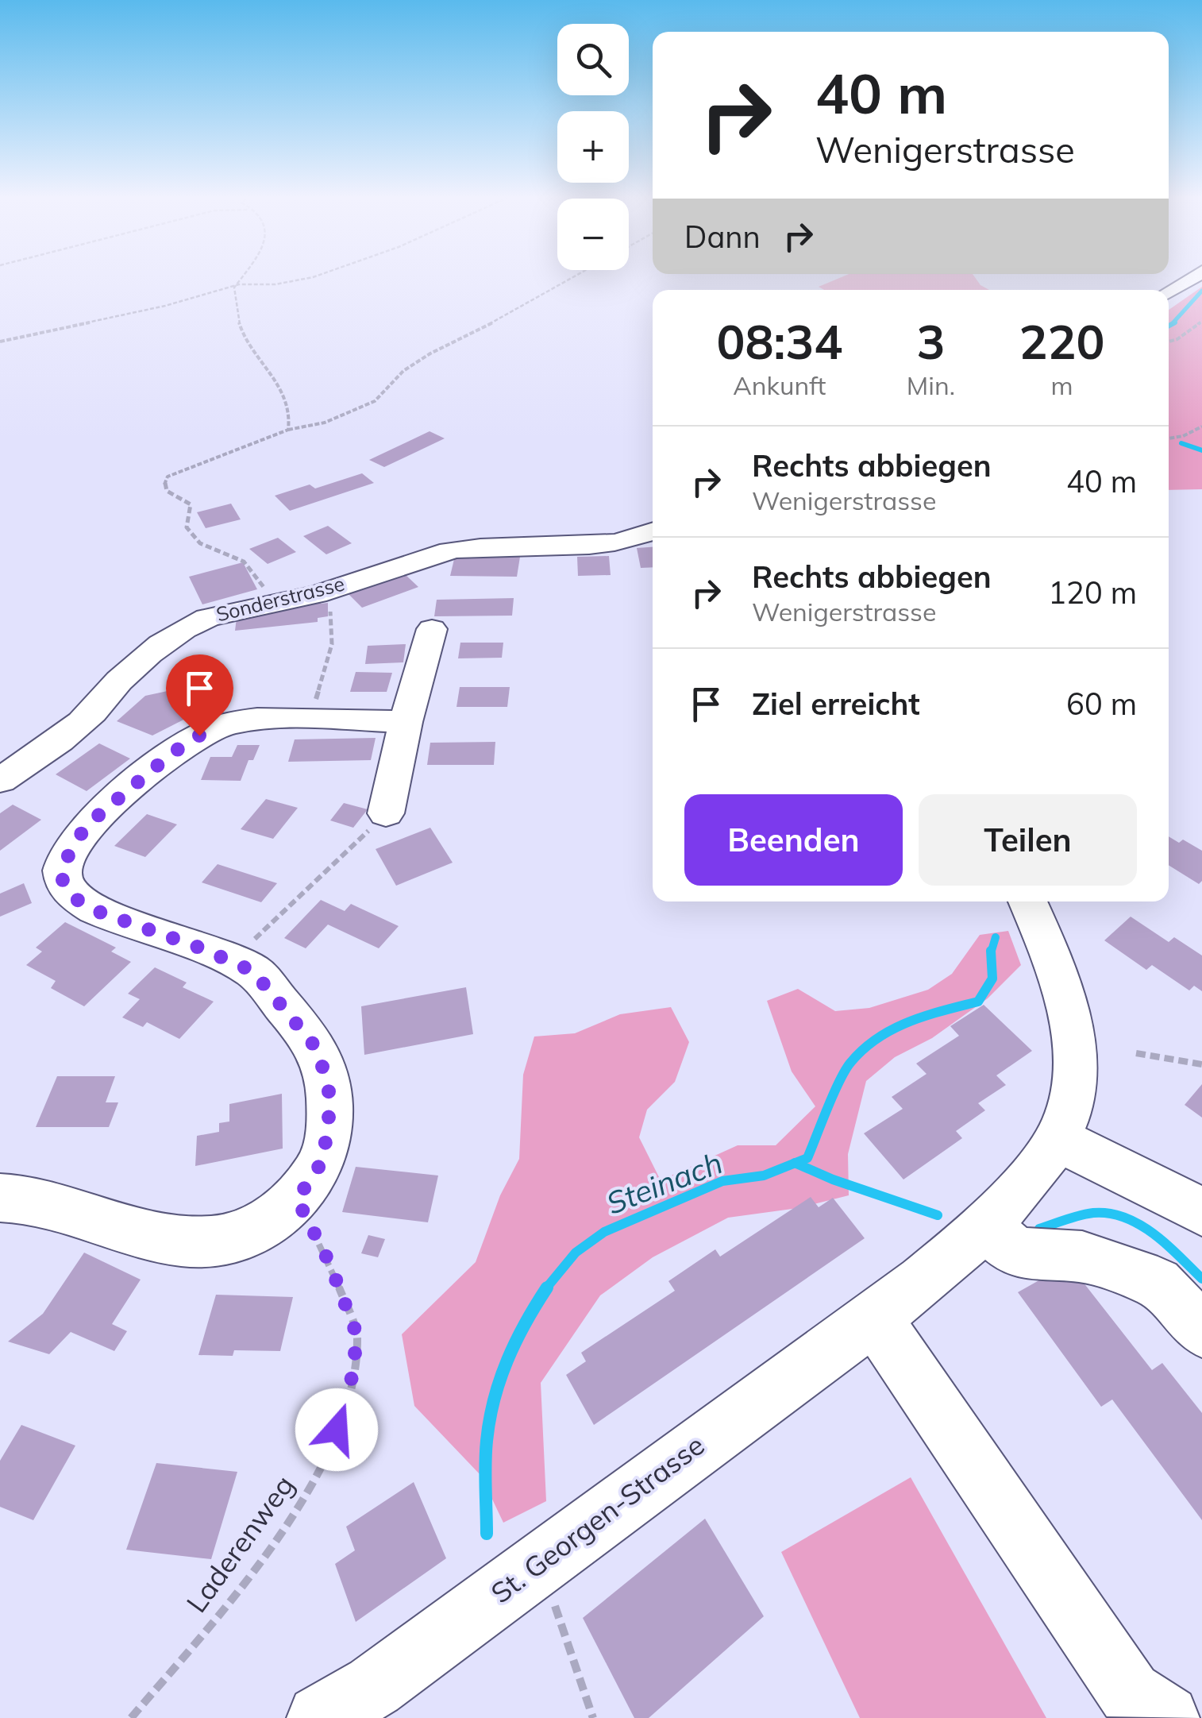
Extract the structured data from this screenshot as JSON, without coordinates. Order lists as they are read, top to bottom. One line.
{"streets":{"street":["Sonderstrasse","St. Georgen-Strasse"],"path":["Laderenweg"]},"water":["Steinach"],"page":{"map_buttons":["+","−"],"turn":["40 m","Wenigerstrasse"],"then":"Dann","eta":["08:34","Ankunft","3","Min.","220","m"],"list":[{"name":"Rechts abbiegen","note":"Wenigerstrasse","value":"40 m"},{"name":"Rechts abbiegen","note":"Wenigerstrasse","value":"120 m"},{"name":"Ziel erreicht","value":"60 m"}],"buttons":["Beenden","Teilen"]}}
